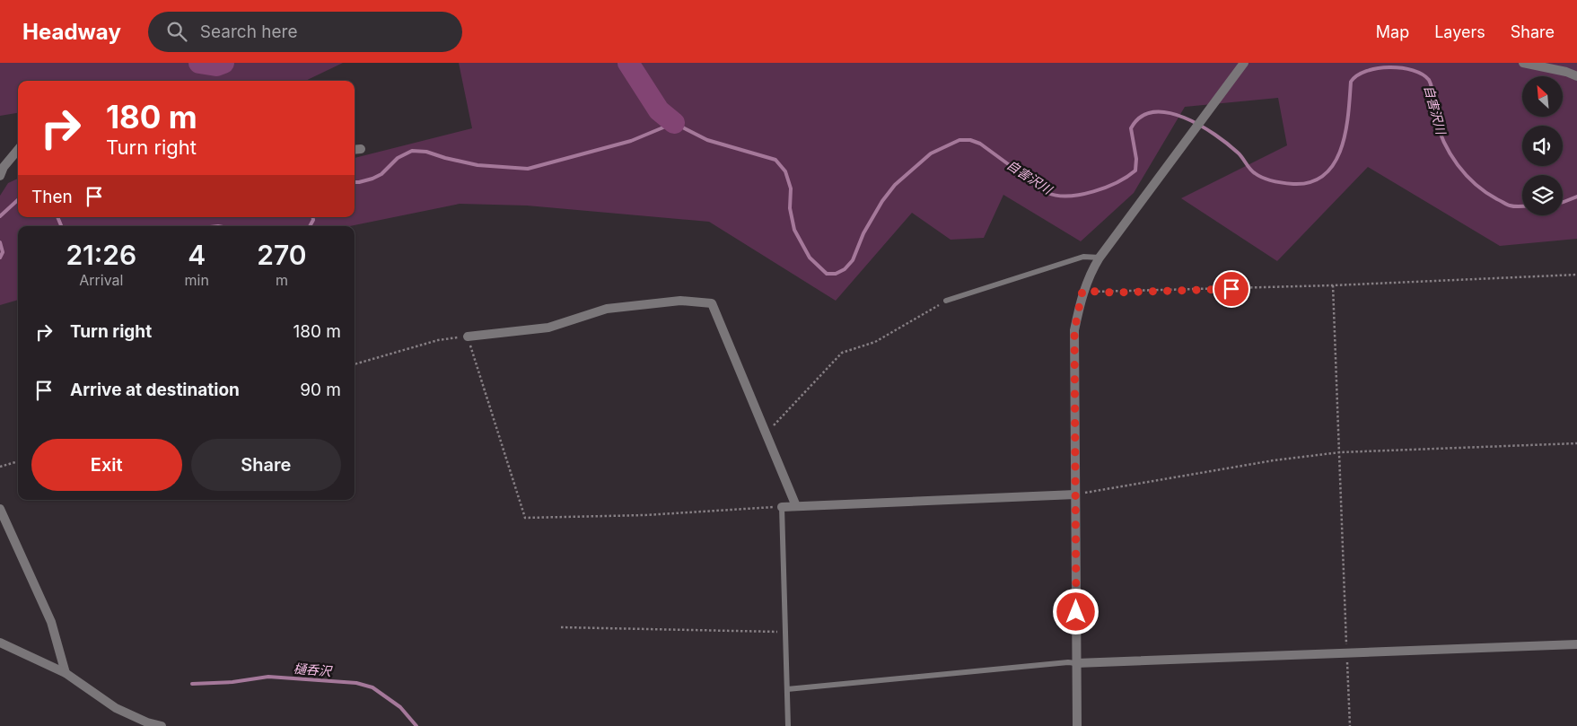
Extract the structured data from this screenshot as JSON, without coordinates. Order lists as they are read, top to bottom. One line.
{"water":["自害沢川","樋呑沢"],"north":"top left","page":{"header":"Headway","search":"Search here","nav":["Map","Layers","Share"],"turn":["180 m","Turn right"],"then":"Then","eta":["21:26","Arrival","4","min","270","m"],"list":[{"name":"Turn right","value":"180 m"},{"name":"Arrive at destination","value":"90 m"}],"buttons":["Exit","Share"]}}
